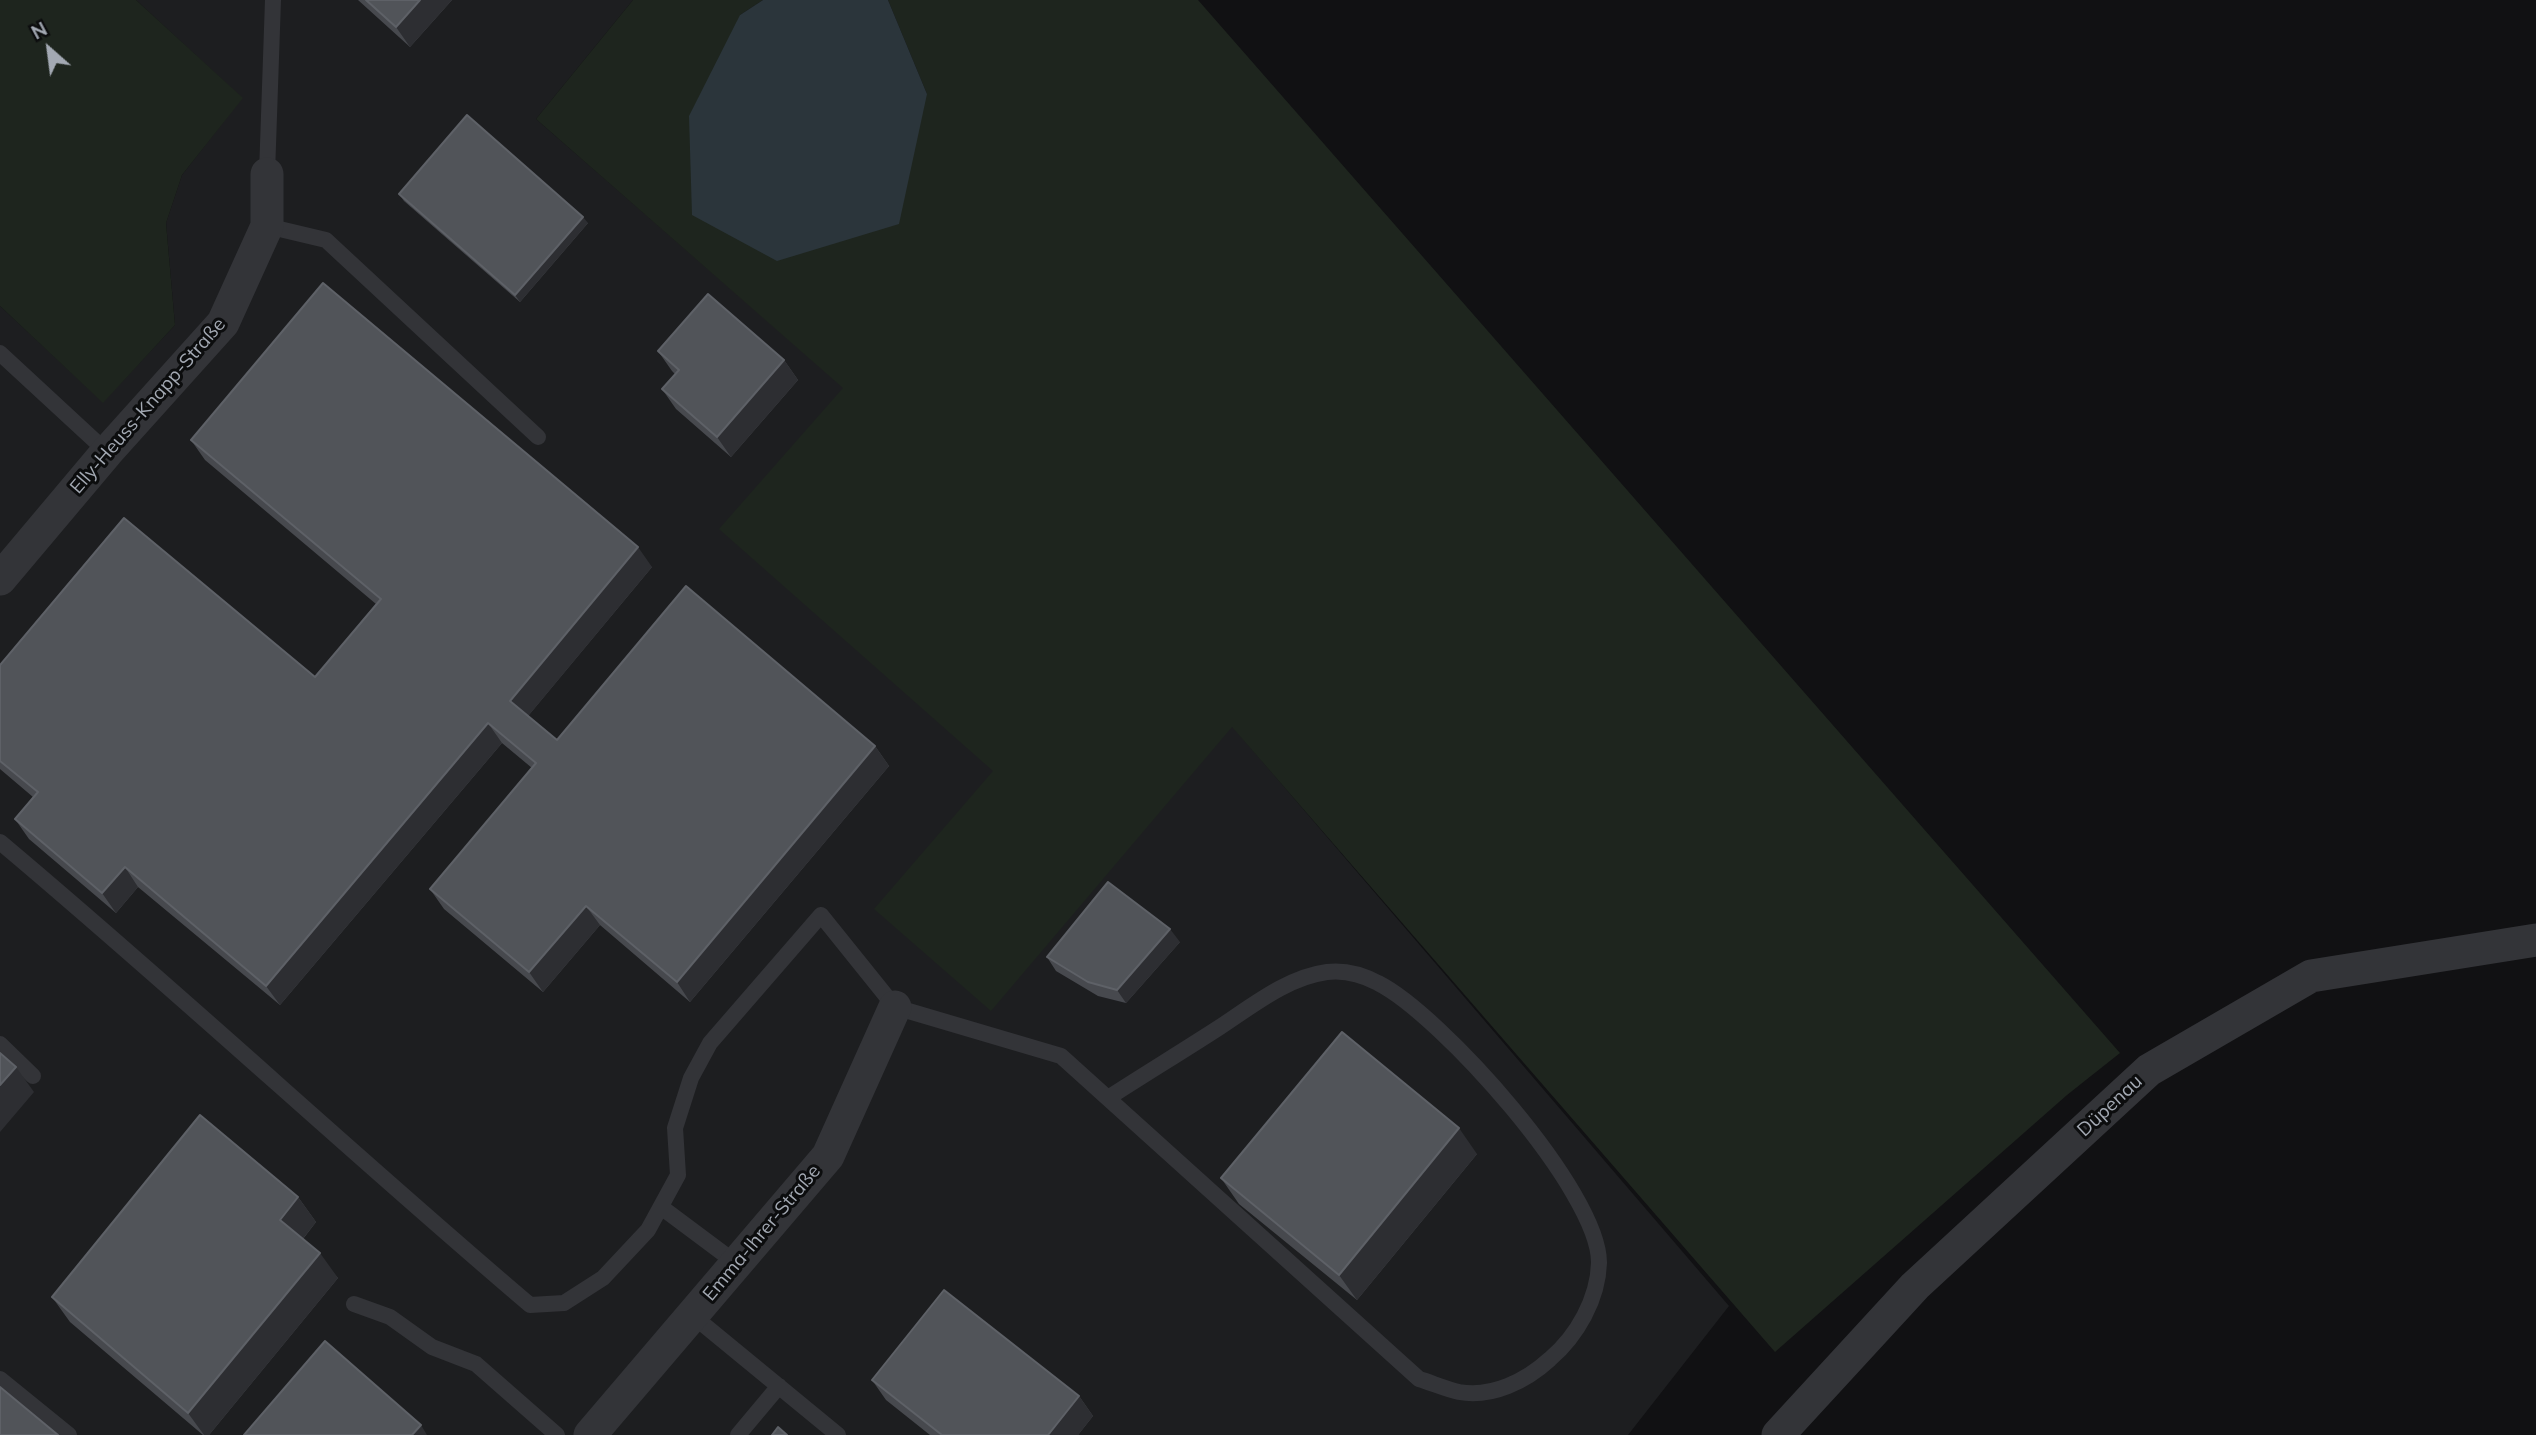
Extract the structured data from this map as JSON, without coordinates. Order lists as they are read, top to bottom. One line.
{"streets":{"street":["Elly-Heuss-Knapp-Straße","Düpenau","Emma-Ihrer-Straße"]},"north":"top left"}
